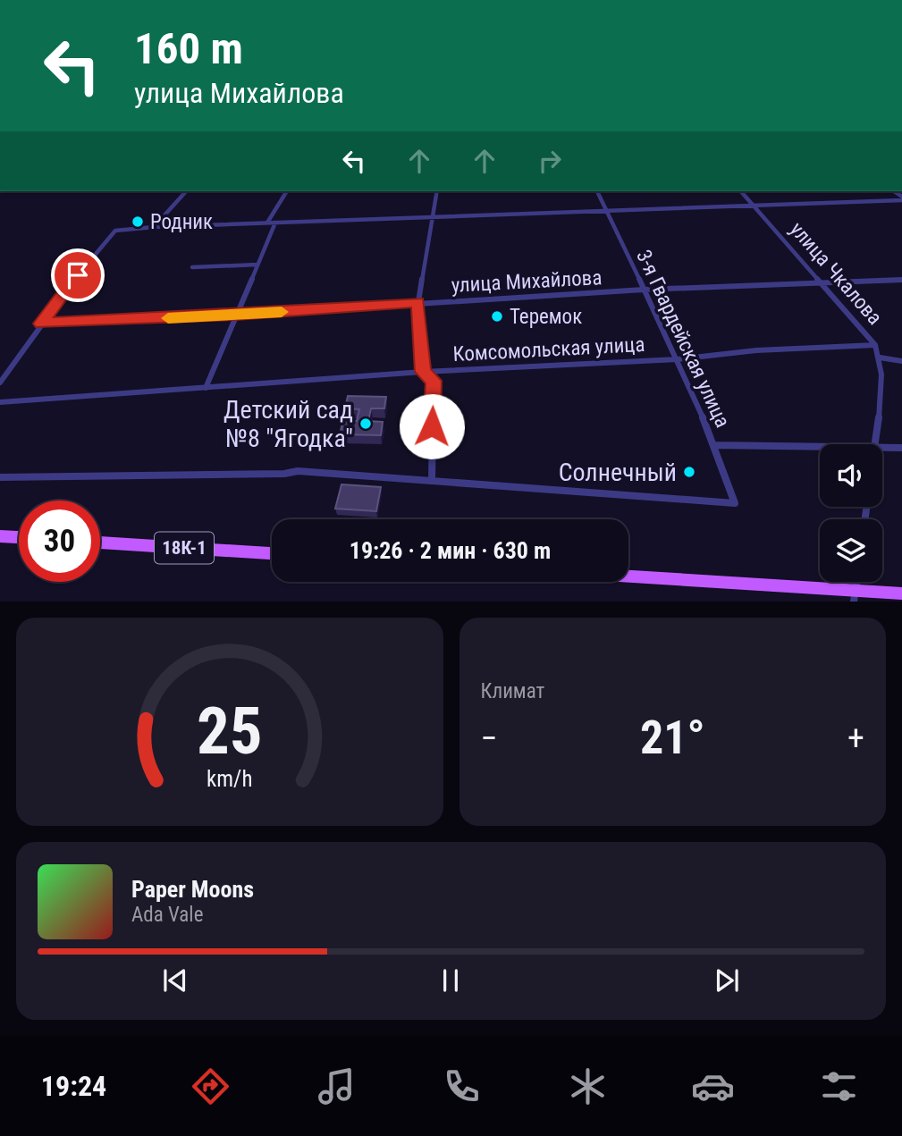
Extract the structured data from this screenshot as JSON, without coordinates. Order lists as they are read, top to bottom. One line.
{"streets":{"main road":["18К-1"],"street":["улица Чкалова","улица Михайлова","3-я Гвардейская улица","Комсомольская улица"]},"crossings":[["улица Чкалова","улица Михайлова"],["улица Чкалова","Комсомольская улица"],["улица Михайлова","3-я Гвардейская улица"],["3-я Гвардейская улица","Комсомольская улица"]],"places":["Родник","Теремок","Детский сад №8 \"Ягодка\"","Солнечный"],"page":{"turn":["160 m","улица Михайлова"],"limit":"30","trip":"19:26 · 2 мин · 630 m","tile":"Климат","heat":["−","21°","+"],"song":["Paper Moons","Ada Vale"],"tabs":"19:24","gauge":["25","km/h"]}}
